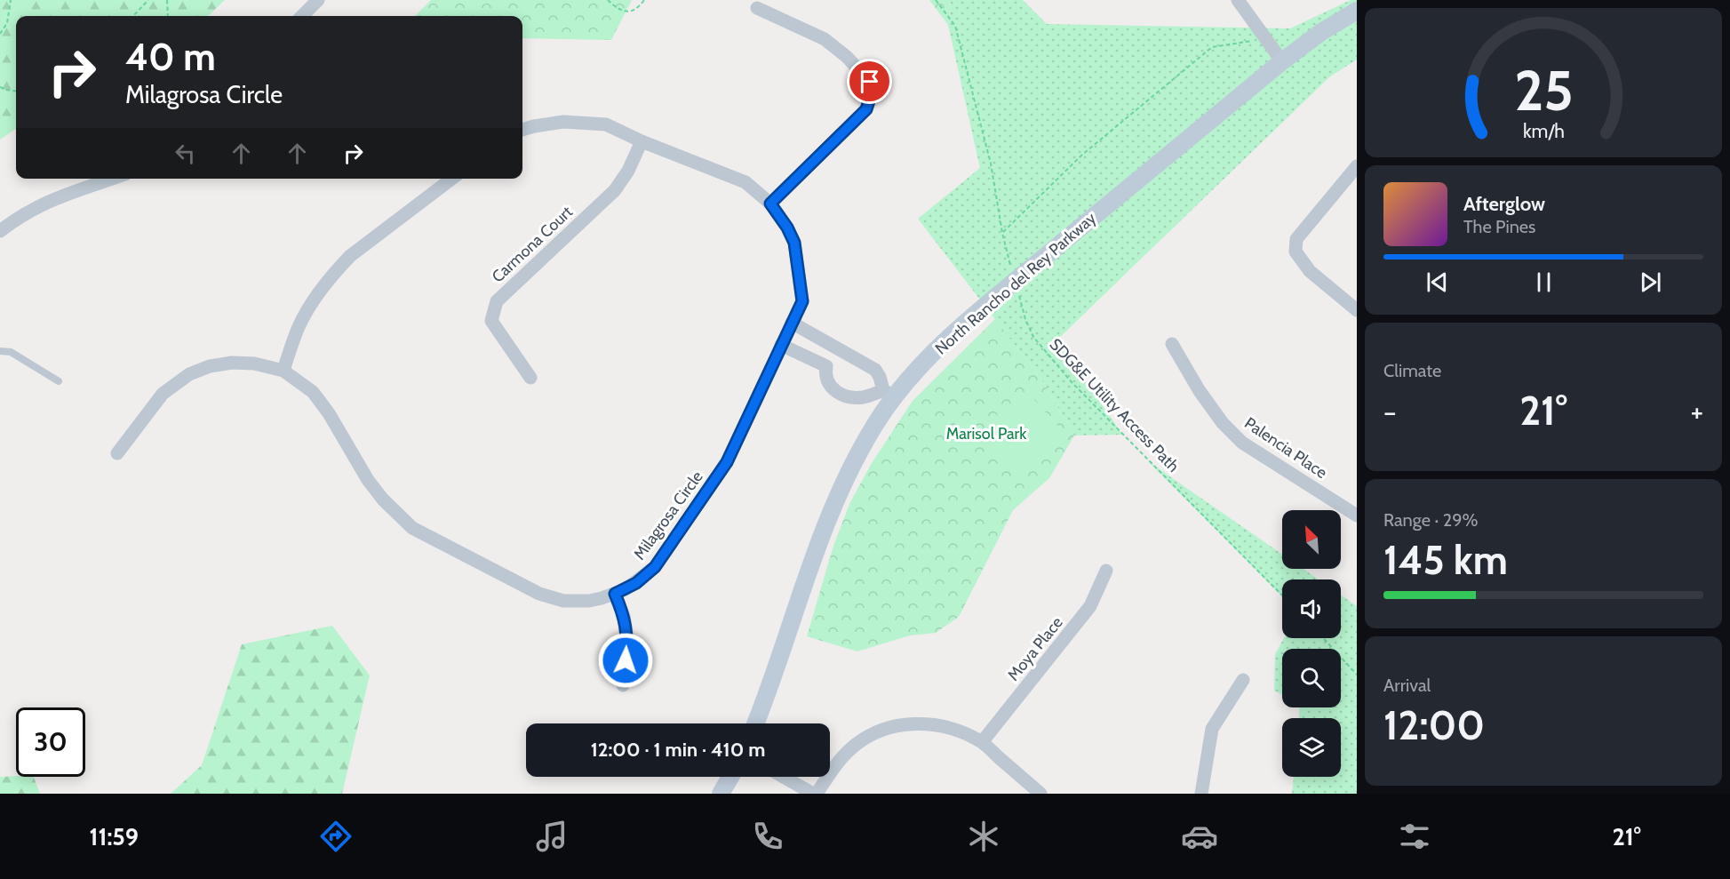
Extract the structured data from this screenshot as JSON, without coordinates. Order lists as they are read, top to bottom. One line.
{"streets":{"street":["Carmona Court","North Rancho del Rey Parkway","Palencia Place","Milagrosa Circle","Moya Place"],"path":["SDG&E Utility Access Path"]},"crossings":[["Carmona Court","Milagrosa Circle"],["North Rancho del Rey Parkway","SDG&E Utility Access Path"]],"parks":["Marisol Park"],"north":"top left","page":{"turn":["40 m","Milagrosa Circle"],"song":["Afterglow","The Pines"],"tile":["Climate",["Range · 29%","145 km"],["Arrival","12:00"]],"heat":["−","21°","+"],"limit":"30","trip":"12:00 · 1 min · 410 m","tabs":["11:59","21°"],"gauge":["25","km/h"]}}
